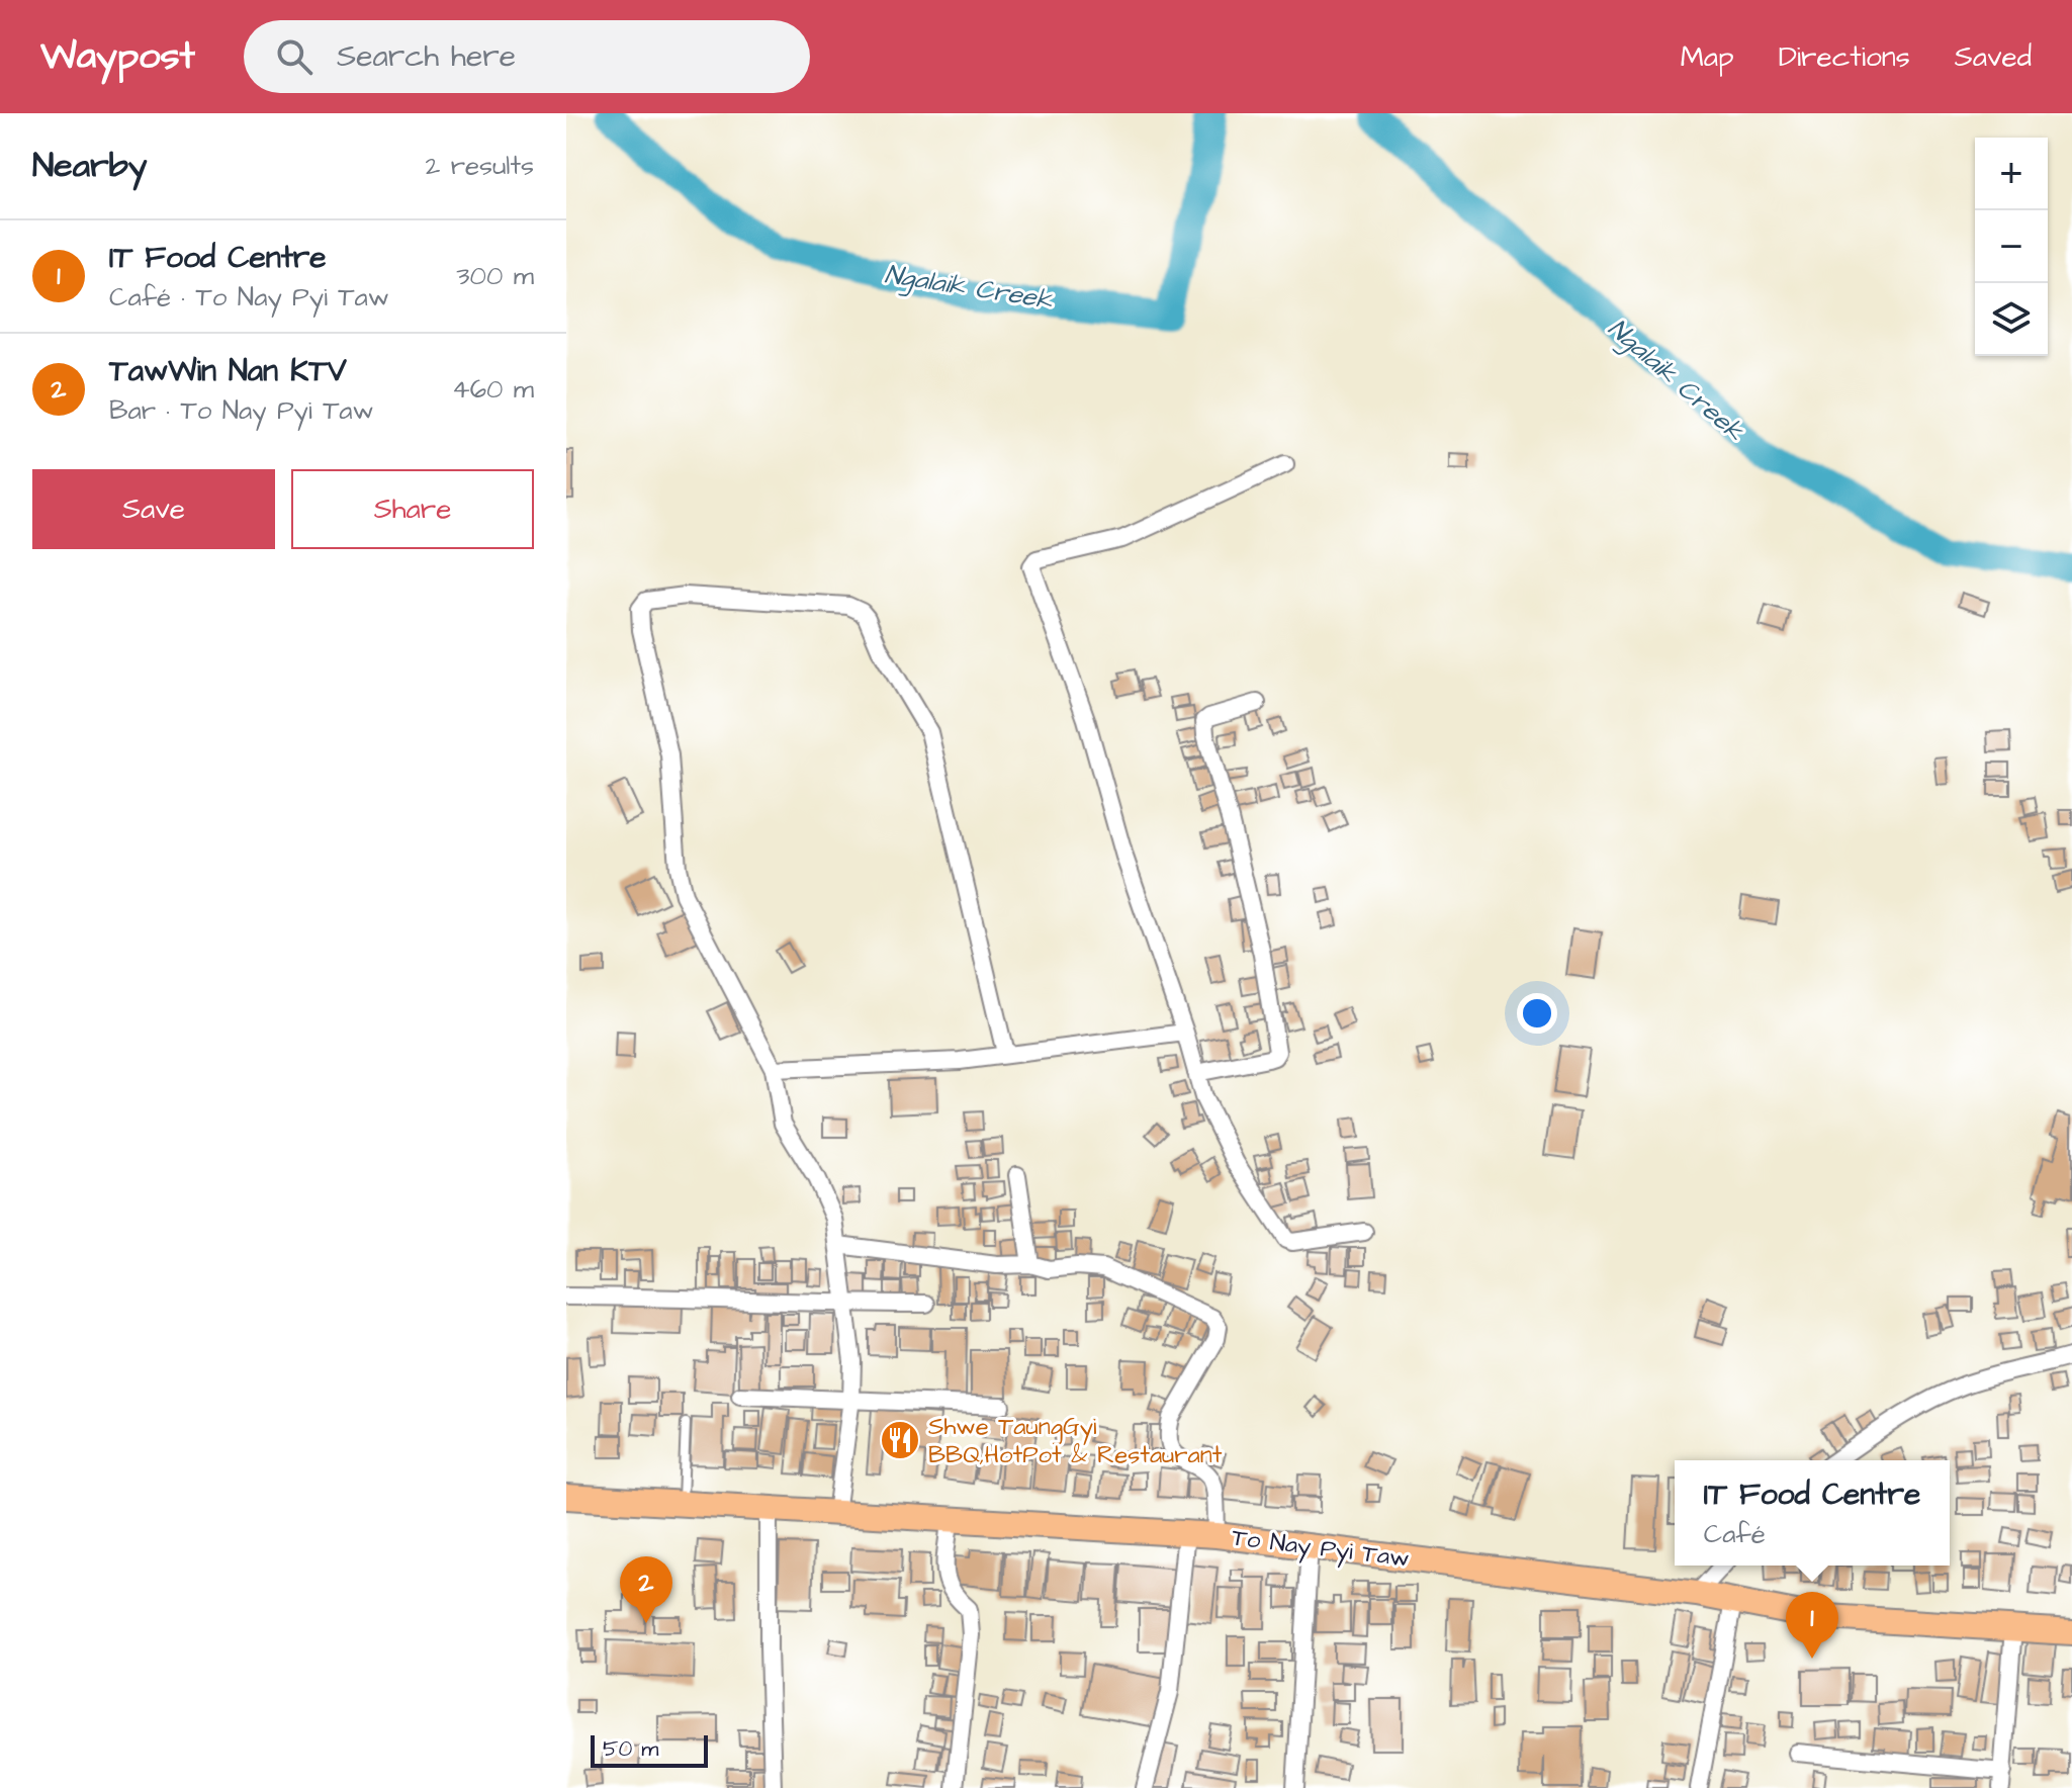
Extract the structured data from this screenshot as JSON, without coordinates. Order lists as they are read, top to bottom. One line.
{"streets":{"main road":["To Nay Pyi Taw"]},"water":["Ngalaik Creek"],"places":{"restaurant":["Shwe TaungGyi BBQ,HotPot & Restaurant"]},"scale_bar":"50 m","page":{"header":"Waypost","search":"Search here","nav":["Map","Directions","Saved"],"heading":["Nearby","2 results"],"map_buttons":["+","−"],"list":[{"mark":"1","name":"IT Food Centre","note":"Café · To Nay Pyi Taw","value":"300 m"},{"mark":"2","name":"TawWin Nan KTV","note":"Bar · To Nay Pyi Taw","value":"460 m"}],"buttons":["Save","Share"],"popup":["IT Food Centre","Café"],"pins":["2","1"],"scale":"50 m"}}
